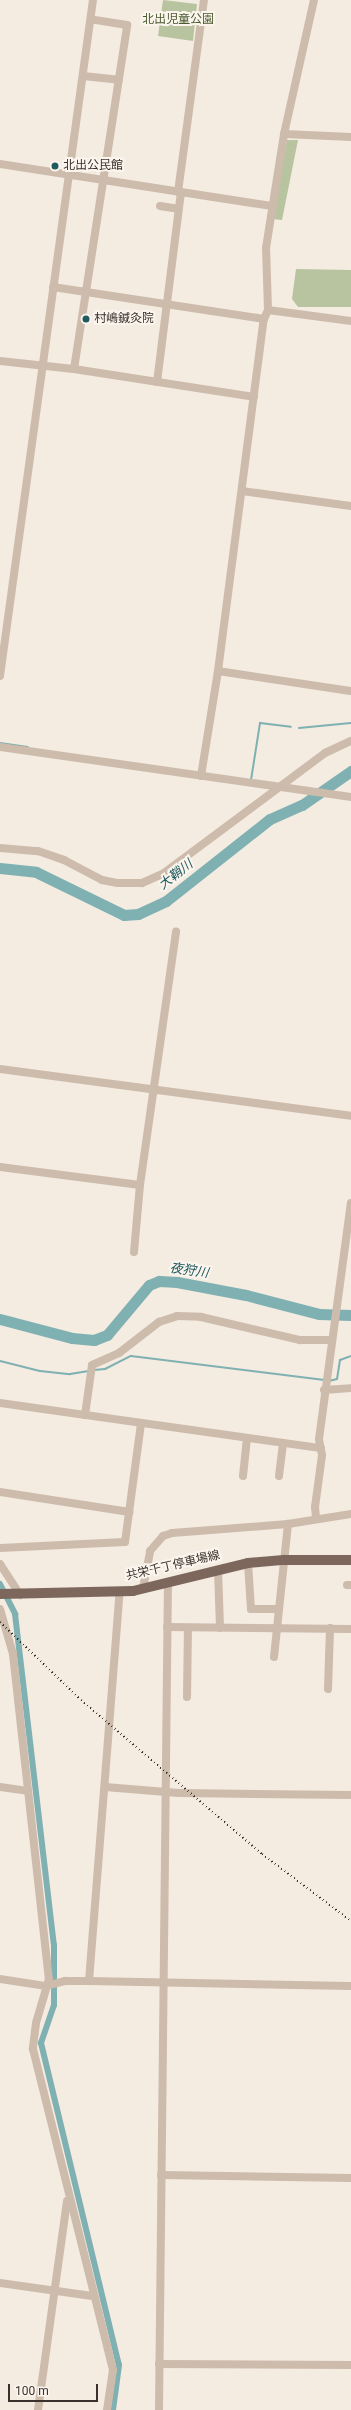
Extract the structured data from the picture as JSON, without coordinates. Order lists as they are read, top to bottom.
{
  "streets": {
    "main road": ["共栄千丁停車場線"]
  },
  "water": ["大鞘川", "夜狩川"],
  "parks": ["北出児童公園"],
  "places": ["北出公民館", "村嶋鍼灸院"],
  "scale_bar": "100 m"
}
